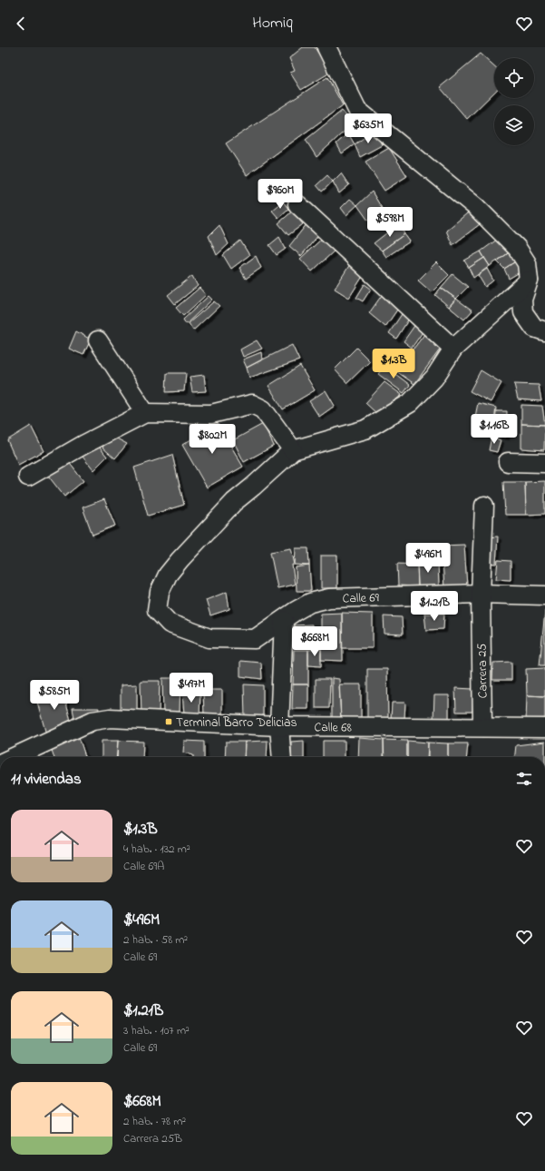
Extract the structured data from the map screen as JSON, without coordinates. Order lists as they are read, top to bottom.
{
  "streets": {
    "street": ["Calle 69", "Carrera 25", "Calle 68"]
  },
  "crossings": [
    ["Calle 69", "Carrera 25"],
    ["Carrera 25", "Calle 68"]
  ],
  "places": {
    "transit": ["Terminal Barro Delicias"]
  },
  "page": {
    "header": "Homiq",
    "price": [
      "$635M",
      "$960M",
      "$598M",
      "$1.3B",
      "$1.16B",
      "$802M",
      "$496M",
      "$1.21B",
      "$668M",
      "$497M",
      "$585M"
    ],
    "heading": "11 viviendas",
    "list": [
      {
        "name": "$1.3B",
        "note": "4 hab. · 132 m² · Calle 69A"
      },
      {
        "name": "$496M",
        "note": "2 hab. · 58 m² · Calle 69"
      },
      {
        "name": "$1.21B",
        "note": "3 hab. · 107 m² · Calle 69"
      },
      {
        "name": "$668M",
        "note": "2 hab. · 78 m² · Carrera 25B"
      }
    ]
  }
}
